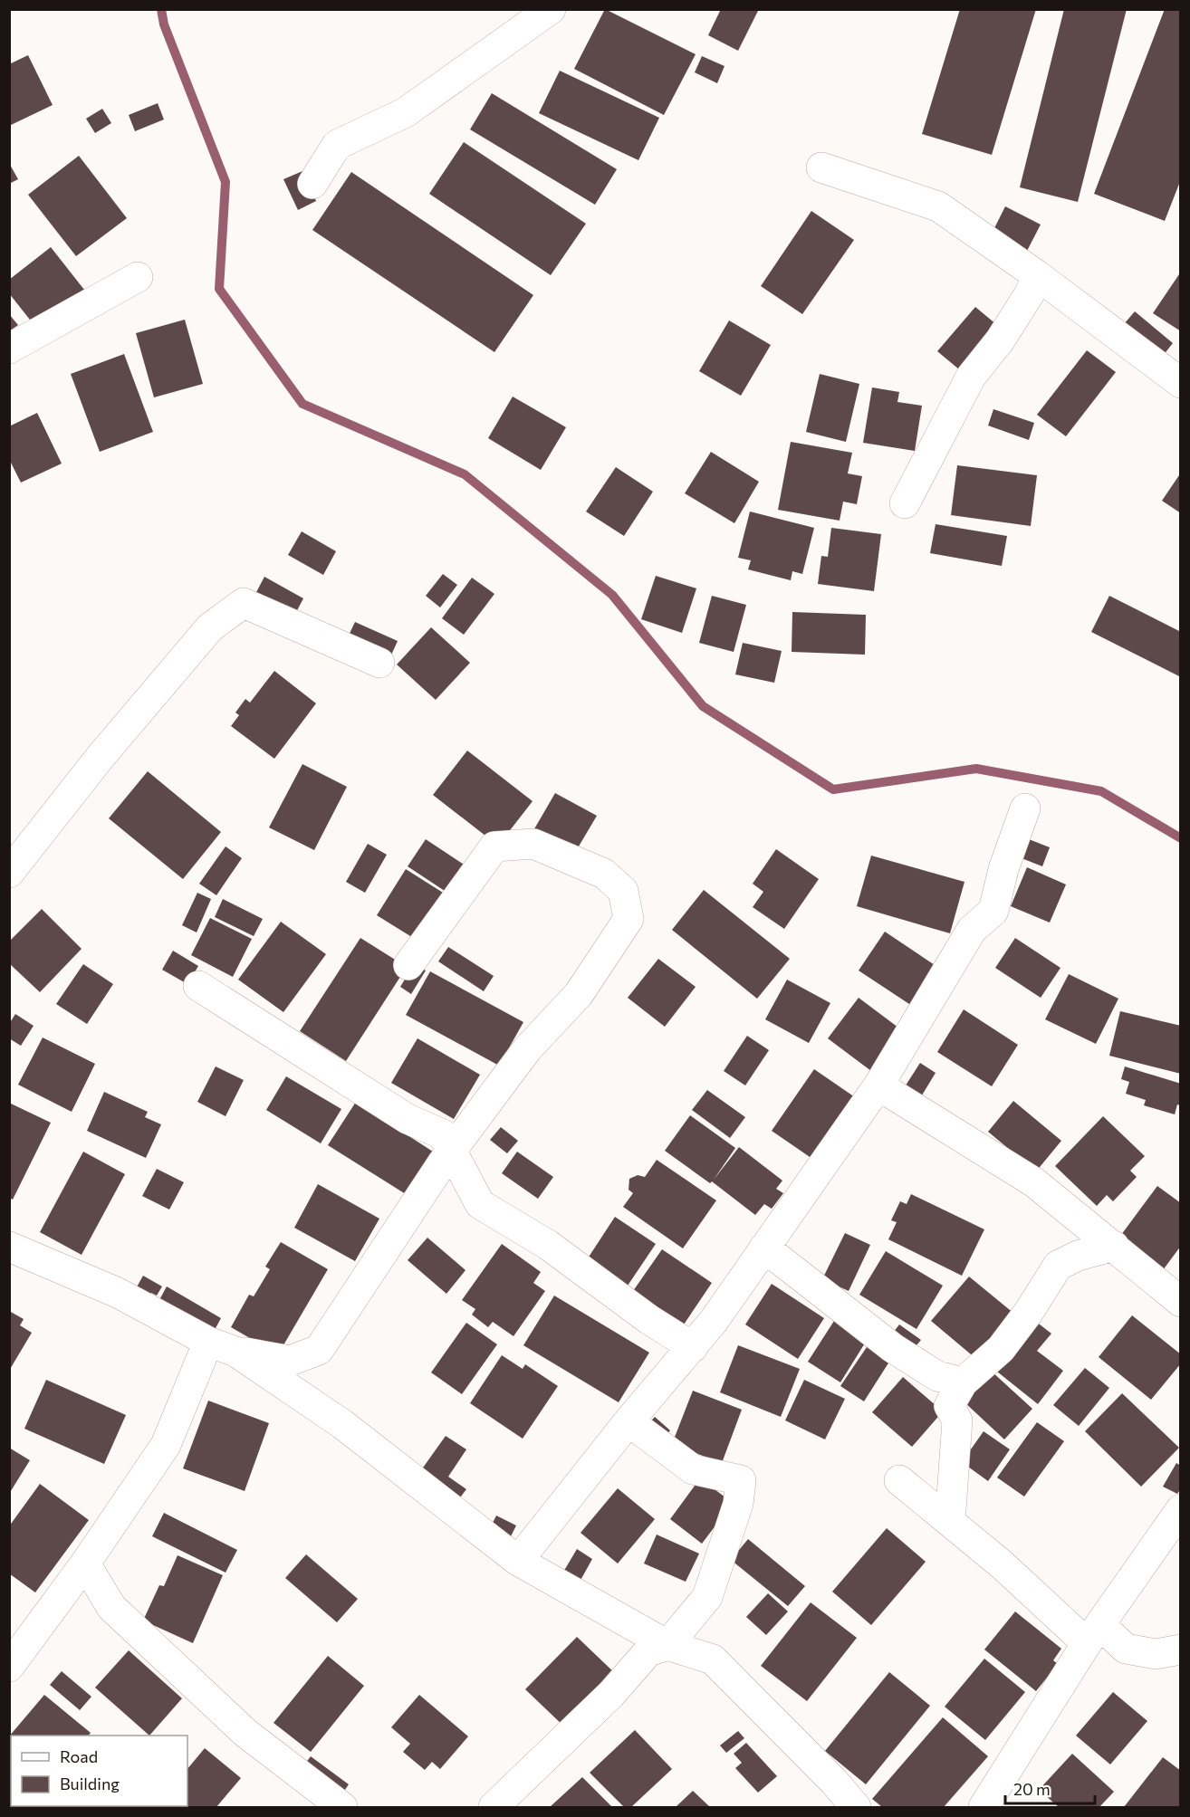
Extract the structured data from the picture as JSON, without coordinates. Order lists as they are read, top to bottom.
{
  "legend": ["Road", "Building"],
  "scale_bar": "20 m"
}
